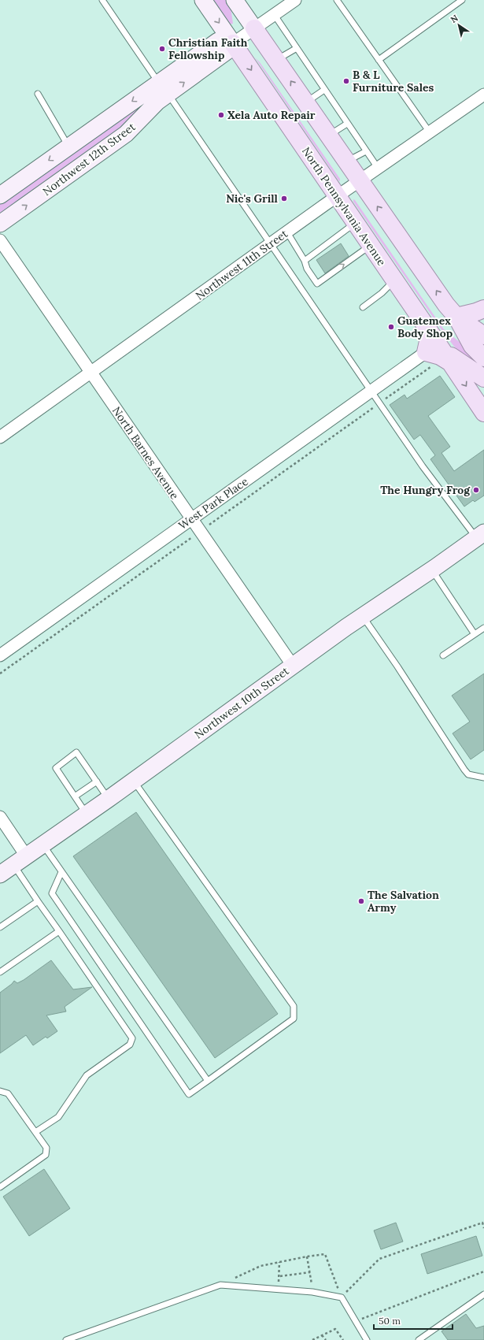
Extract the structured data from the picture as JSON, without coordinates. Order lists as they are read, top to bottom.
{
  "streets": {
    "main road": ["Northwest 12th Street", "North Pennsylvania Avenue", "Northwest 10th Street"],
    "street": ["Northwest 11th Street", "North Barnes Avenue", "West Park Place"]
  },
  "crossings": [
    ["Northwest 12th Street", "North Pennsylvania Avenue"],
    ["North Pennsylvania Avenue", "Northwest 11th Street"],
    ["North Pennsylvania Avenue", "West Park Place"],
    ["Northwest 11th Street", "North Barnes Avenue"],
    ["North Barnes Avenue", "West Park Place"],
    ["North Barnes Avenue", "Northwest 10th Street"]
  ],
  "places": [
    "Christian Faith Fellowship",
    "B & L Furniture Sales",
    "Xela Auto Repair",
    "Nic's Grill",
    "Guatemex Body Shop",
    "The Hungry Frog",
    "The Salvation Army"
  ],
  "scale_bar": "50 m",
  "north": "top left"
}
